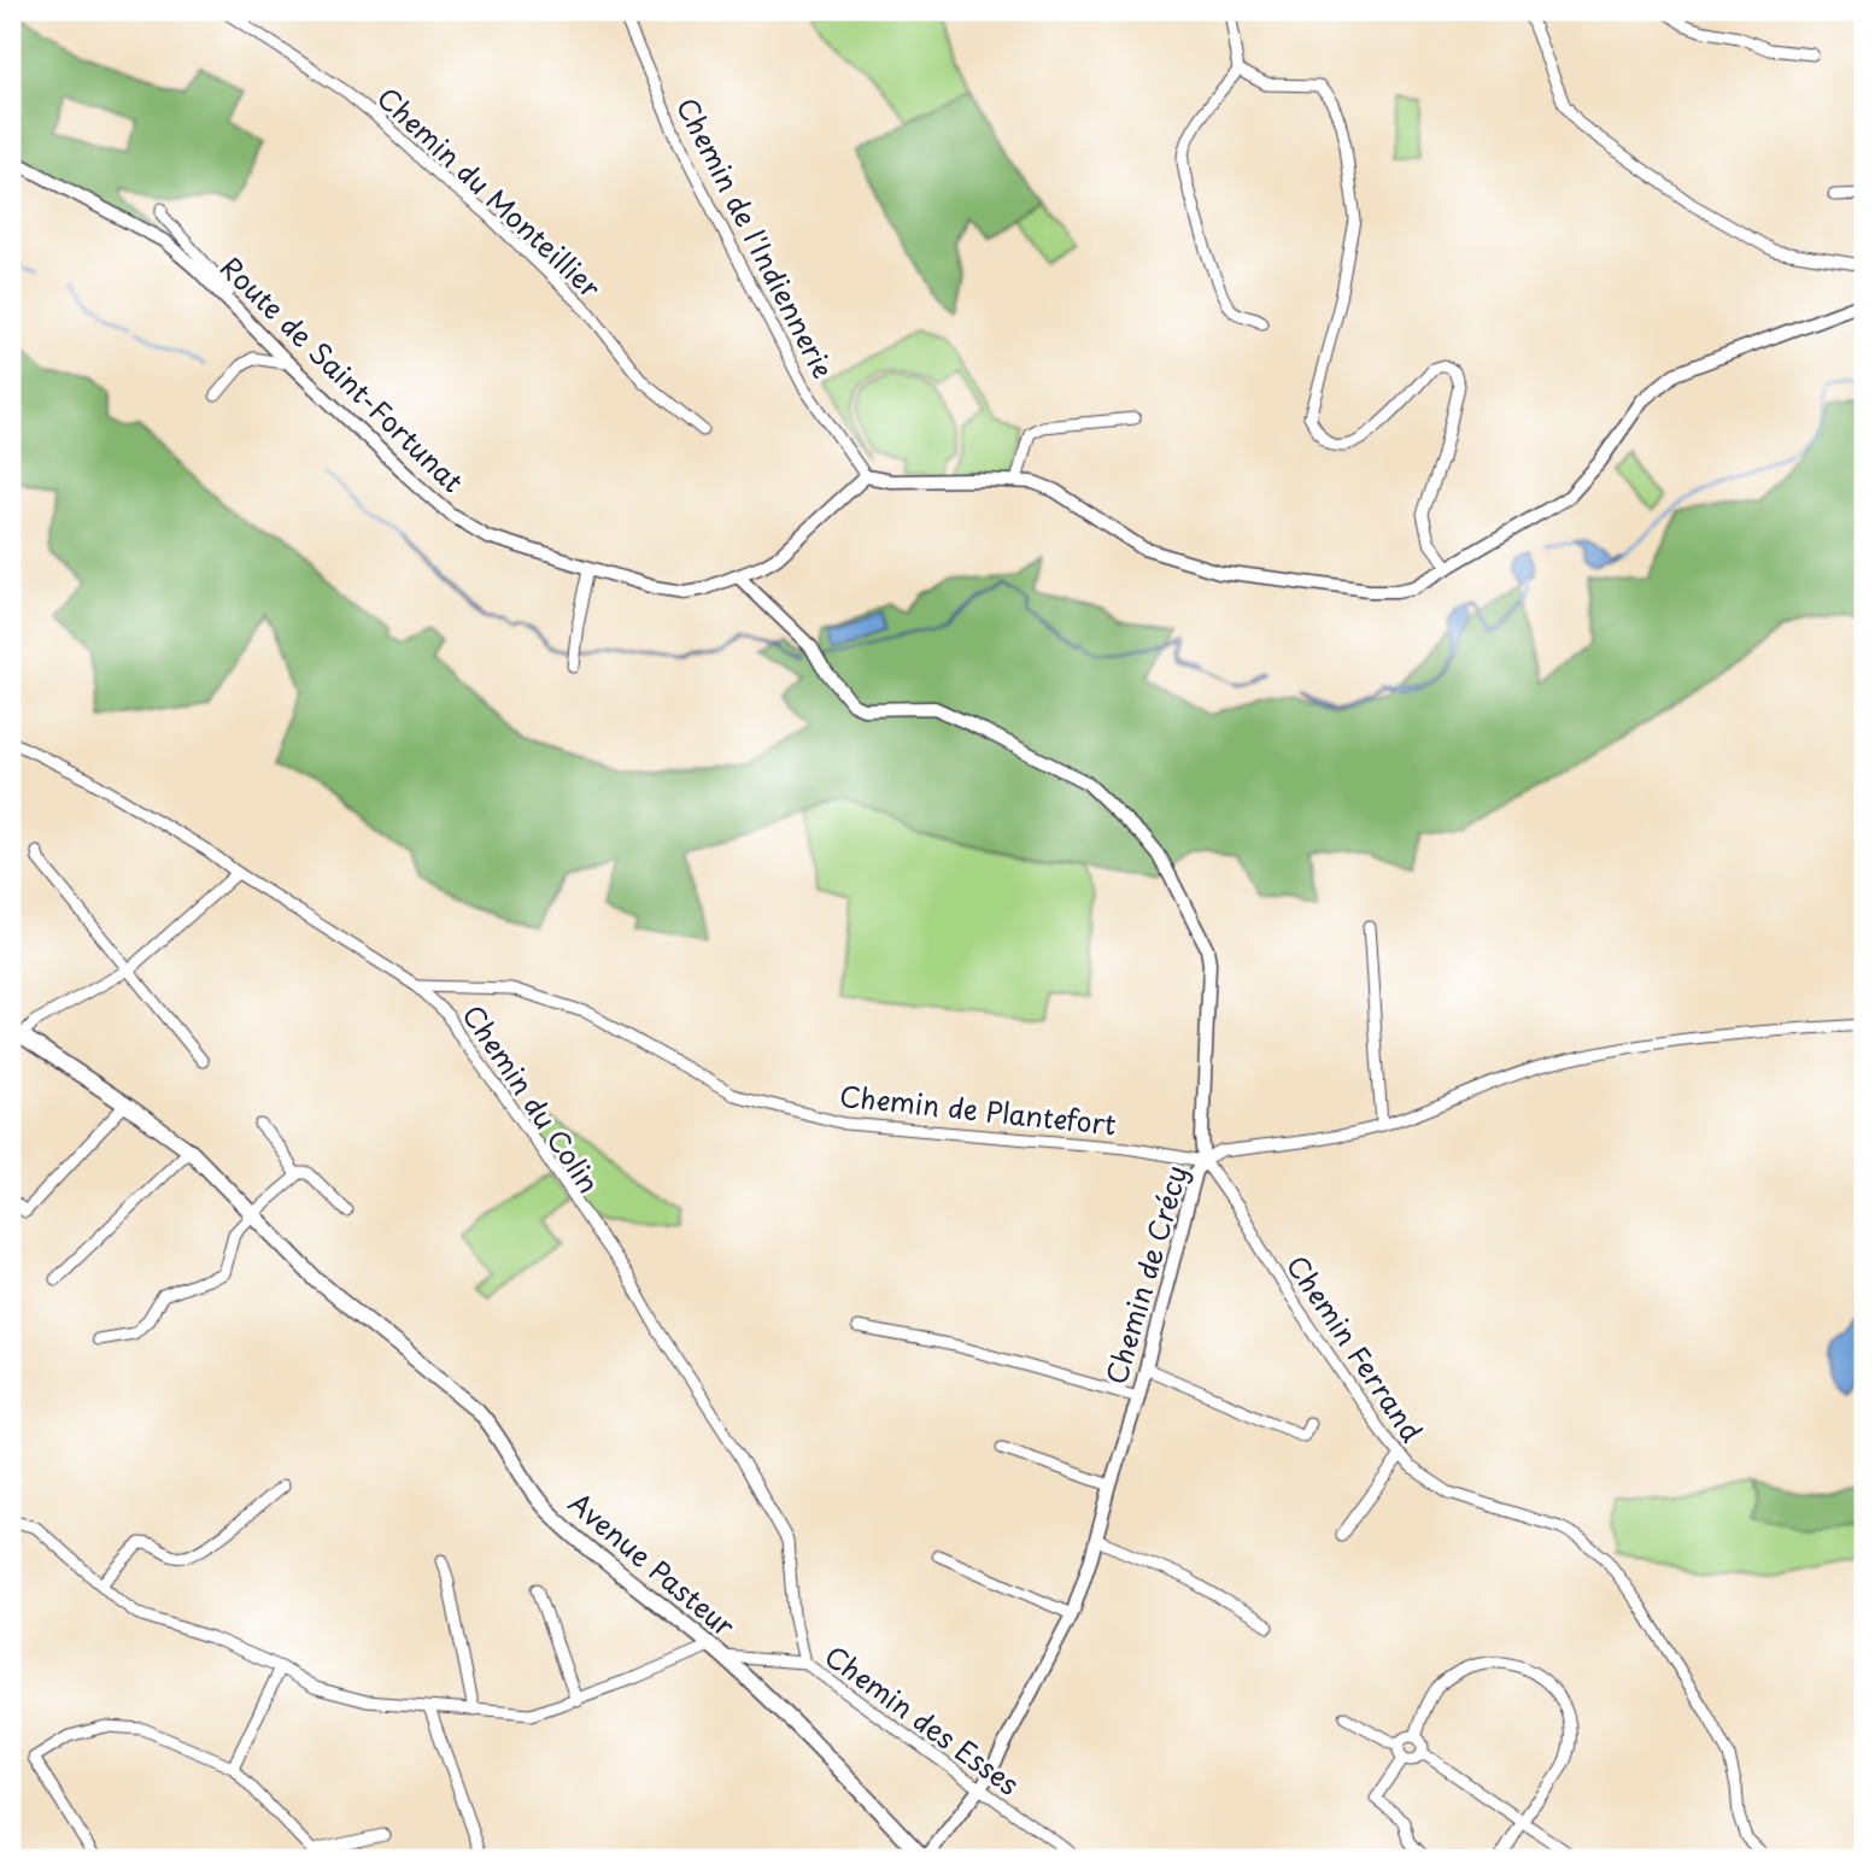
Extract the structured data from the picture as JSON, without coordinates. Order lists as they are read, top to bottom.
{
  "streets": {
    "main road": ["Avenue Pasteur"],
    "street": [
      "Chemin du Monteillier",
      "Chemin de l'Indiennerie",
      "Route de Saint-Fortunat",
      "Chemin du Colin",
      "Chemin de Plantefort",
      "Chemin de Crécy",
      "Chemin Ferrand",
      "Chemin des Esses"
    ]
  },
  "crossings": [
    ["Chemin de l'Indiennerie", "Route de Saint-Fortunat"],
    ["Route de Saint-Fortunat", "Chemin de Crécy"],
    ["Chemin du Colin", "Chemin de Plantefort"],
    ["Chemin du Colin", "Chemin des Esses"],
    ["Chemin de Plantefort", "Chemin de Crécy"],
    ["Chemin de Plantefort", "Chemin Ferrand"],
    ["Chemin de Crécy", "Chemin Ferrand"],
    ["Chemin de Crécy", "Avenue Pasteur"],
    ["Chemin de Crécy", "Chemin des Esses"],
    ["Avenue Pasteur", "Chemin des Esses"]
  ]
}
